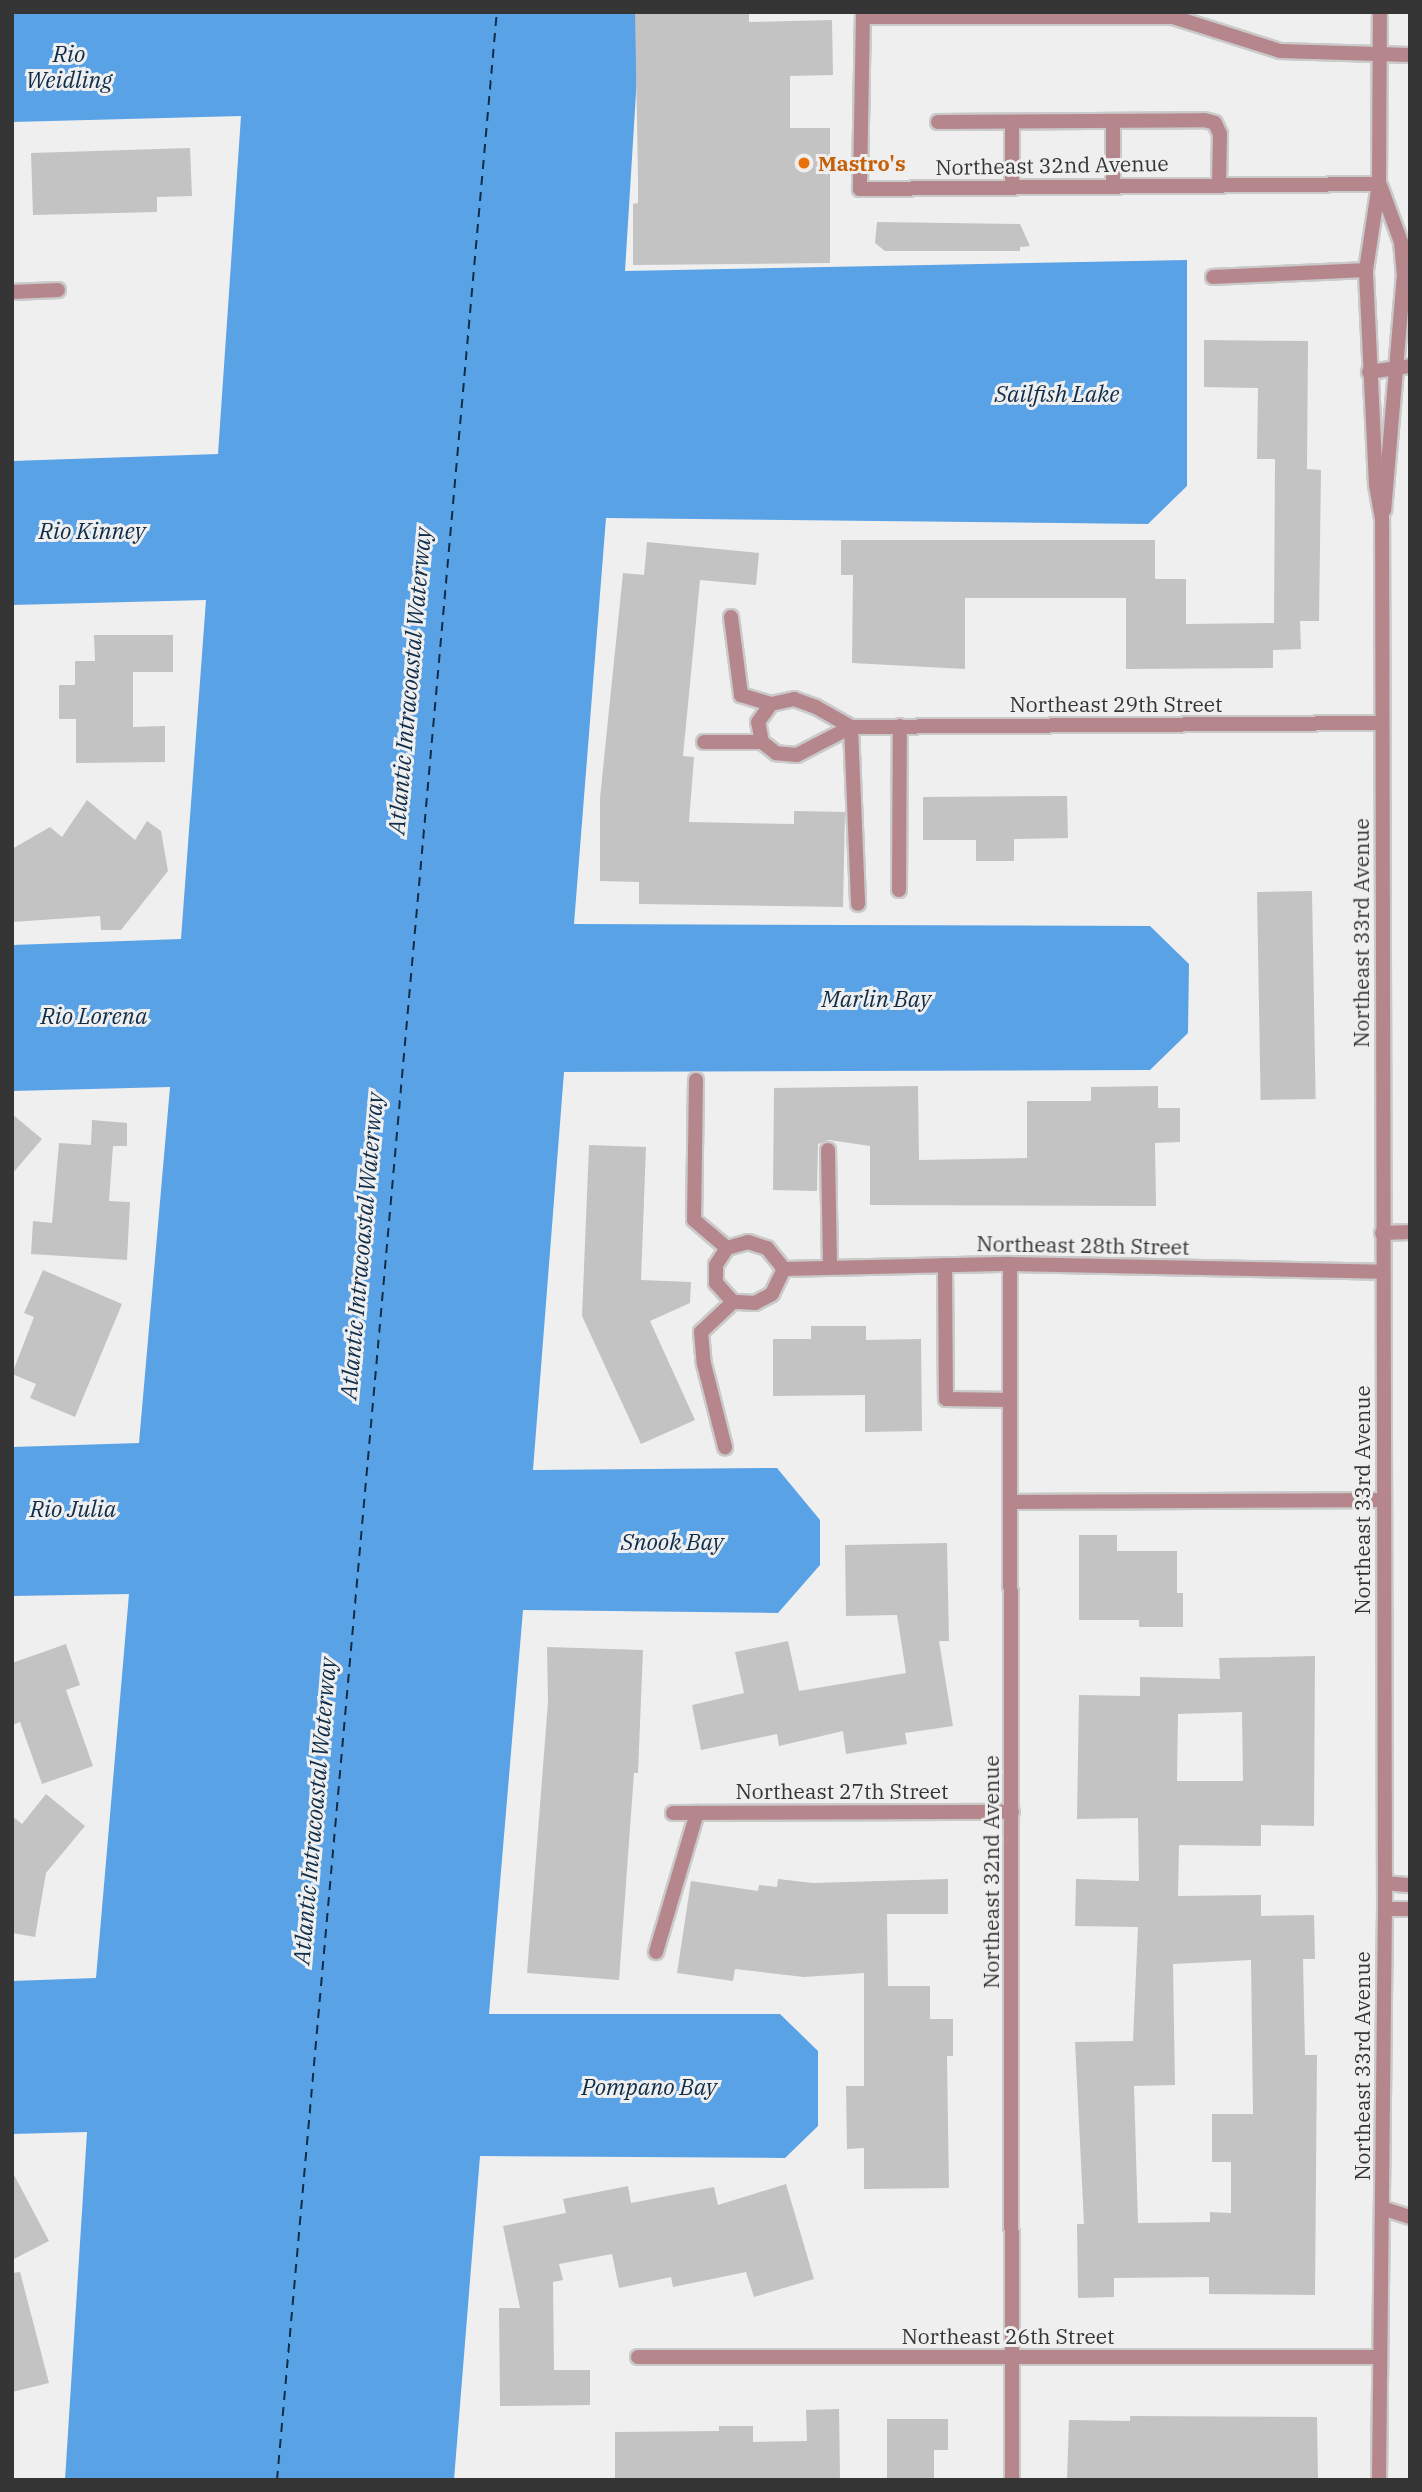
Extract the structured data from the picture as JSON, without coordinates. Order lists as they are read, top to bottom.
{
  "streets": {
    "street": [
      "Northeast 32nd Avenue",
      "Northeast 29th Street",
      "Northeast 33rd Avenue",
      "Northeast 28th Street",
      "Northeast 27th Street",
      "Northeast 26th Street"
    ]
  },
  "crossings": [
    ["Northeast 32nd Avenue", "Northeast 33rd Avenue"],
    ["Northeast 32nd Avenue", "Northeast 28th Street"],
    ["Northeast 32nd Avenue", "Northeast 27th Street"],
    ["Northeast 32nd Avenue", "Northeast 26th Street"],
    ["Northeast 29th Street", "Northeast 33rd Avenue"],
    ["Northeast 33rd Avenue", "Northeast 28th Street"],
    ["Northeast 33rd Avenue", "Northeast 26th Street"]
  ],
  "water": [
    "Rio Weidling",
    "Sailfish Lake",
    "Rio Kinney",
    "Atlantic Intracoastal Waterway",
    "Marlin Bay",
    "Rio Lorena",
    "Rio Julia",
    "Snook Bay",
    "Pompano Bay"
  ],
  "places": ["Mastro's"]
}
